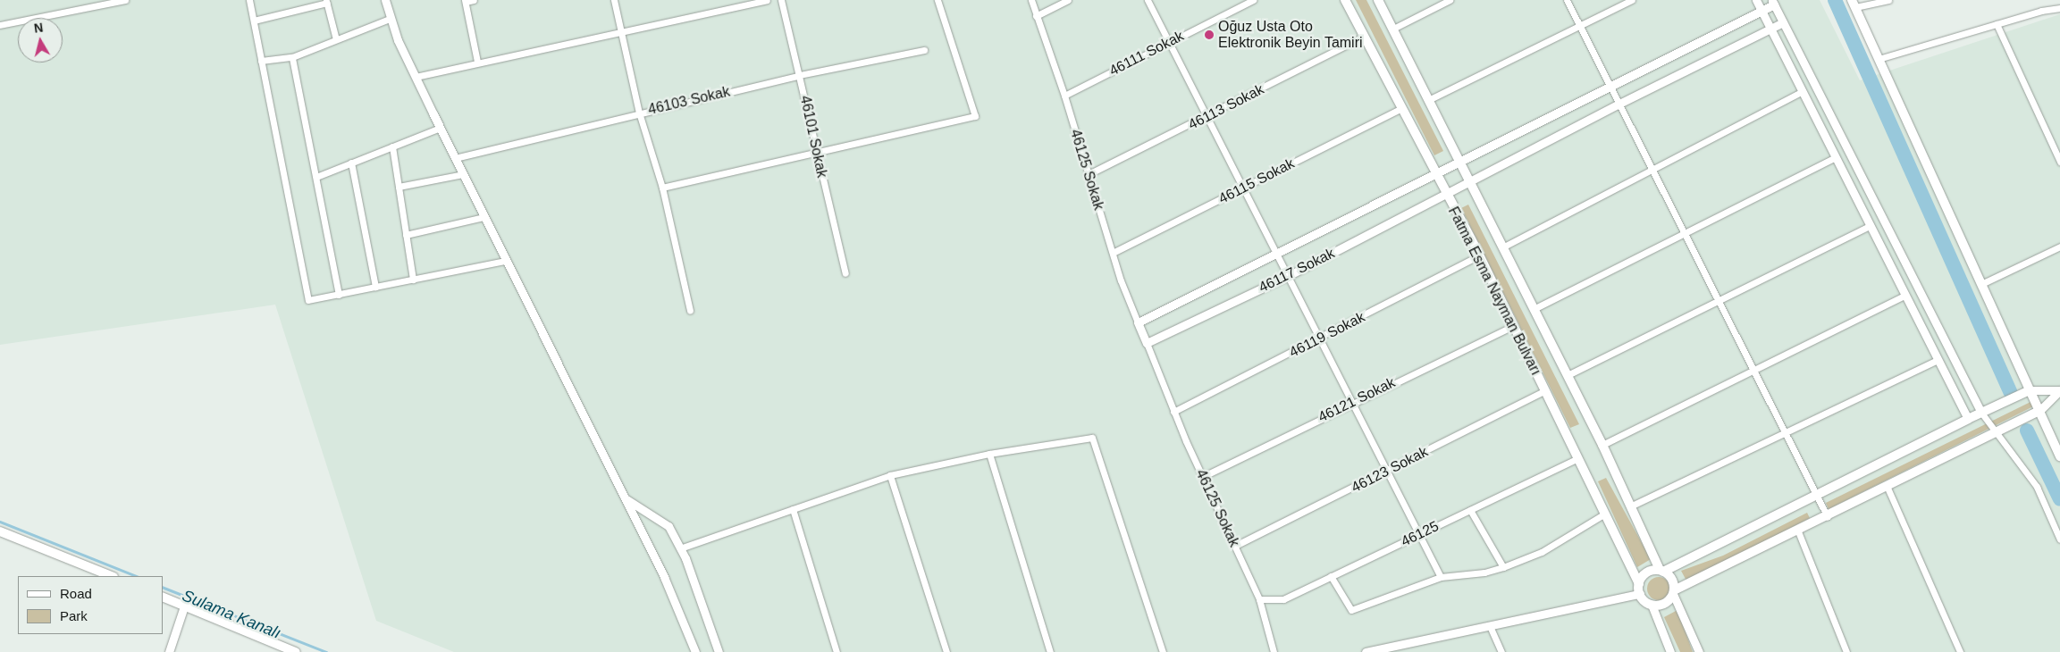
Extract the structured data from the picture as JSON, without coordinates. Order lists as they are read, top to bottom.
{
  "streets": {
    "main road": ["Fatma Esma Nayman Bulvarı"],
    "street": [
      "46111 Sokak",
      "46103 Sokak",
      "46113 Sokak",
      "46101 Sokak",
      "46125 Sokak",
      "46115 Sokak",
      "46117 Sokak",
      "46119 Sokak",
      "46121 Sokak",
      "46123 Sokak",
      "46125"
    ]
  },
  "crossings": [
    ["46111 Sokak", "46125 Sokak"],
    ["46103 Sokak", "46101 Sokak"],
    ["46113 Sokak", "46125 Sokak"],
    ["46113 Sokak", "Fatma Esma Nayman Bulvarı"],
    ["46125 Sokak", "46115 Sokak"],
    ["46125 Sokak", "46117 Sokak"],
    ["46125 Sokak", "46119 Sokak"],
    ["46125 Sokak", "46121 Sokak"],
    ["46125 Sokak", "46123 Sokak"],
    ["46125 Sokak", "46125"],
    ["46115 Sokak", "Fatma Esma Nayman Bulvarı"],
    ["46117 Sokak", "Fatma Esma Nayman Bulvarı"],
    ["Fatma Esma Nayman Bulvarı", "46119 Sokak"],
    ["Fatma Esma Nayman Bulvarı", "46121 Sokak"],
    ["Fatma Esma Nayman Bulvarı", "46123 Sokak"],
    ["Fatma Esma Nayman Bulvarı", "46125"]
  ],
  "water": ["Sulama Kanalı"],
  "places": ["Oğuz Usta Oto Elektronik Beyin Tamiri"],
  "legend": ["Road", "Park"],
  "north": "top"
}
